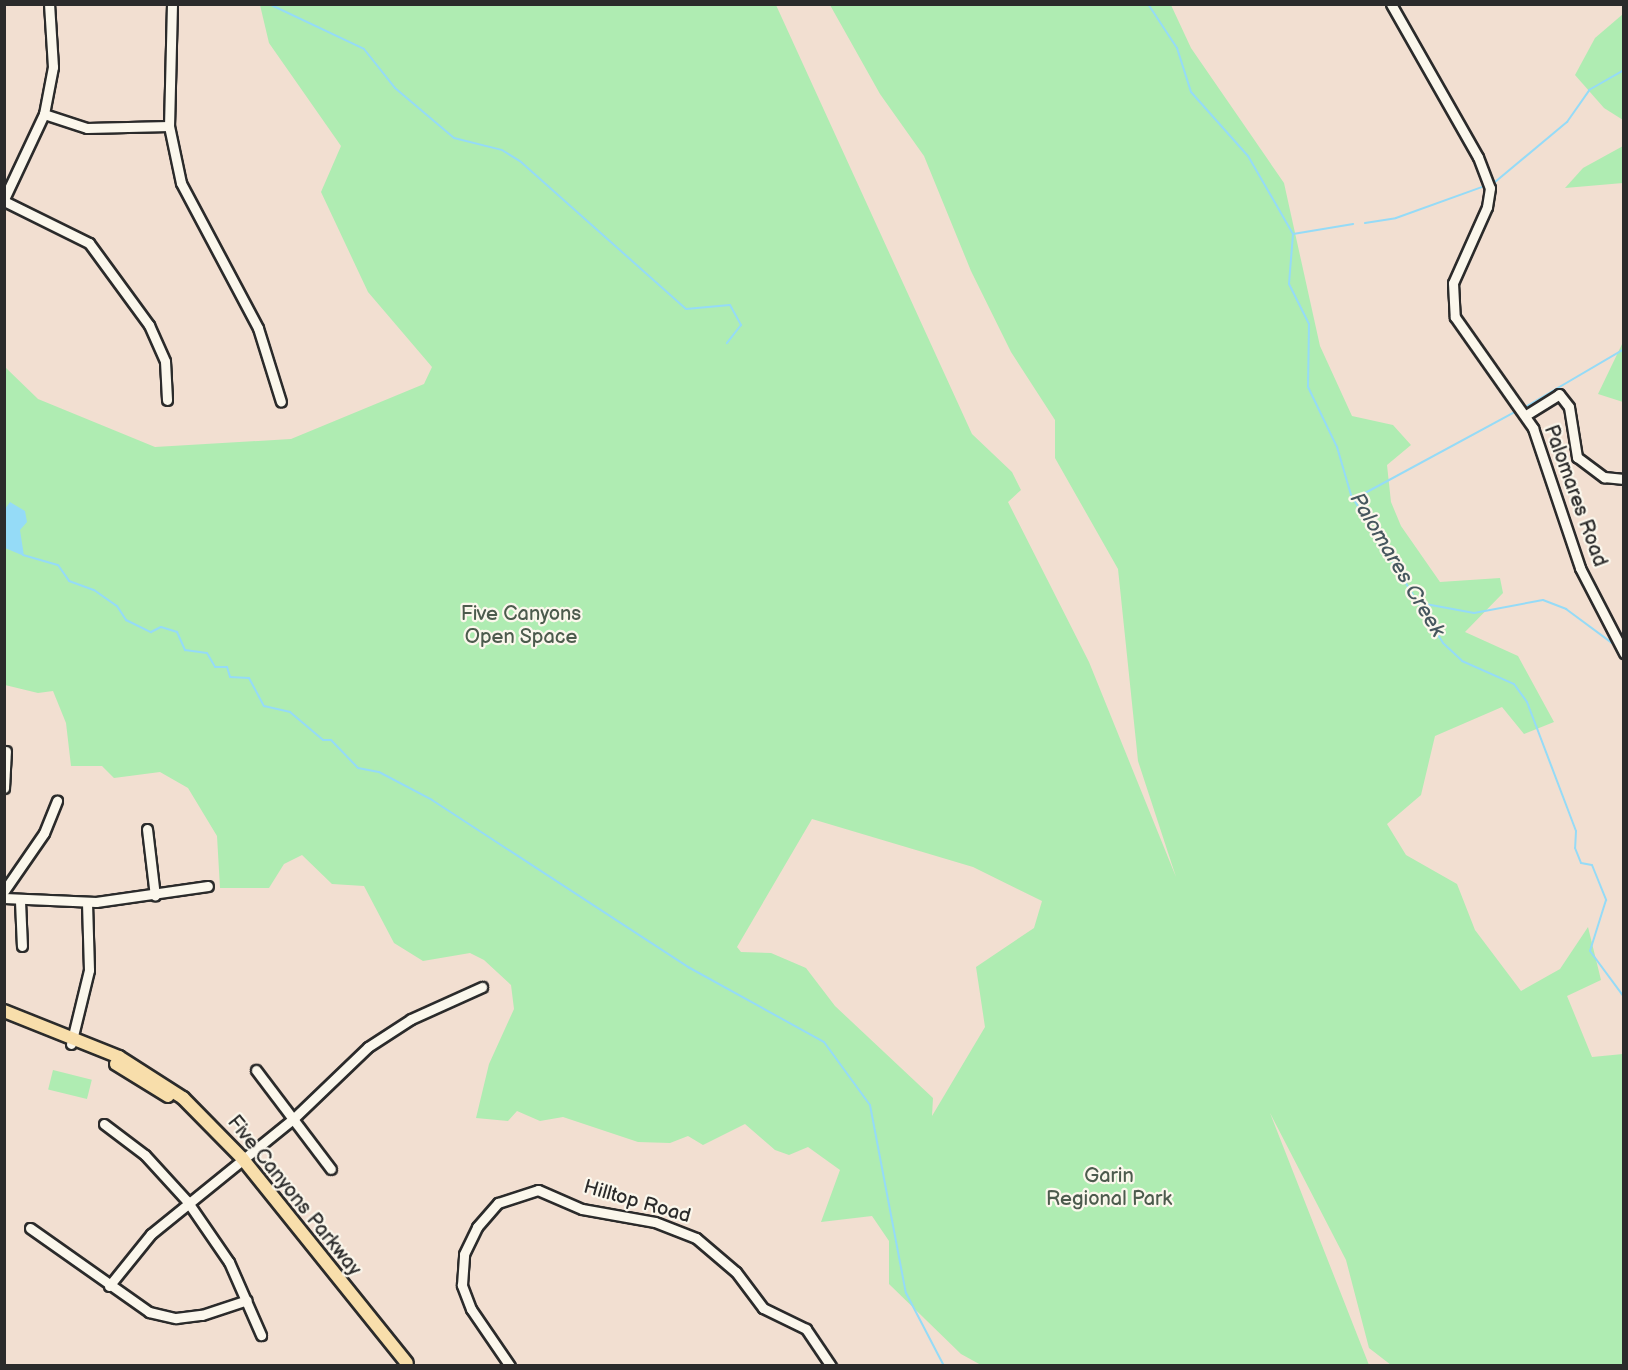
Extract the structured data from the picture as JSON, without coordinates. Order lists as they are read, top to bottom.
{
  "streets": {
    "main road": ["Five Canyons Parkway"],
    "street": ["Palomares Road", "Hilltop Road"]
  },
  "water": ["Palomares Creek"],
  "parks": ["Five Canyons Open Space", "Garin Regional Park"]
}
